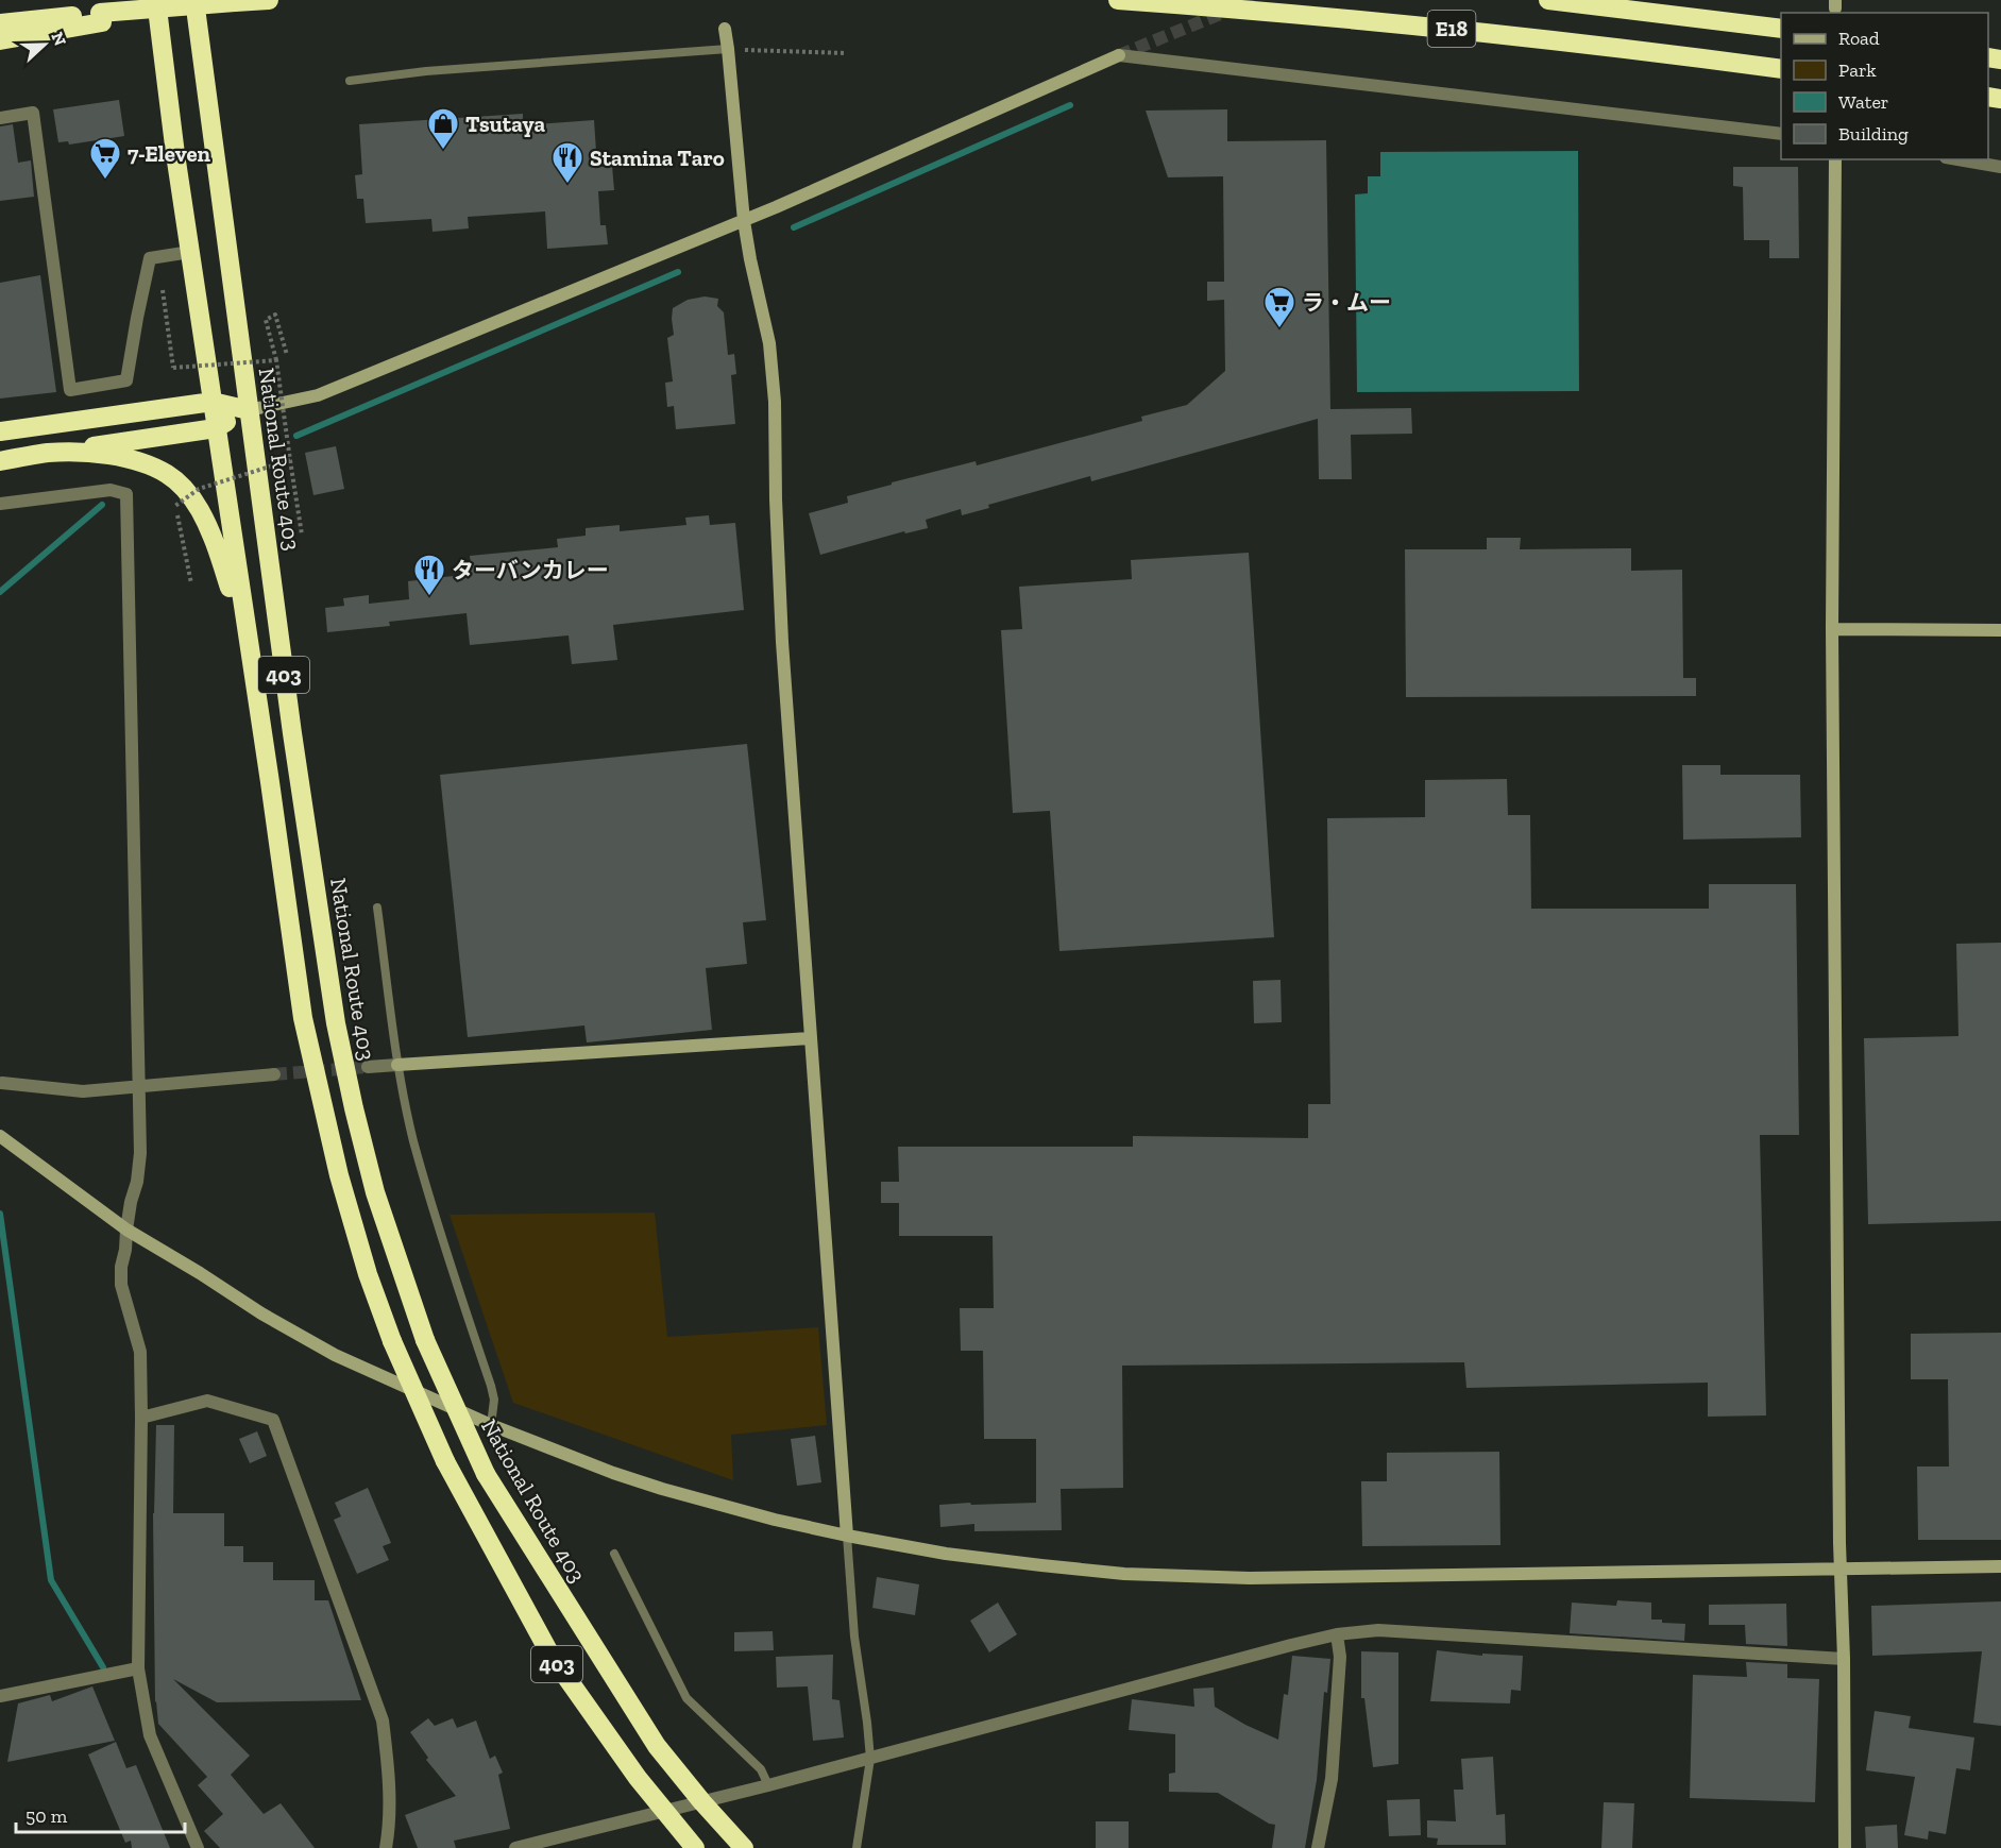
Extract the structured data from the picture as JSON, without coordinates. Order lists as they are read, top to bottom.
{
  "streets": {
    "highway": ["E18", "National Route 403", "403"]
  },
  "places": {
    "shop": ["Tsutaya"],
    "supermarket": ["7-Eleven", "ラ・ムー"],
    "restaurant": ["Stamina Taro", "ターバンカレー"]
  },
  "legend": [
    "Road",
    "Park",
    "Water",
    "Building"
  ],
  "scale_bar": "50 m",
  "north": "right"
}
